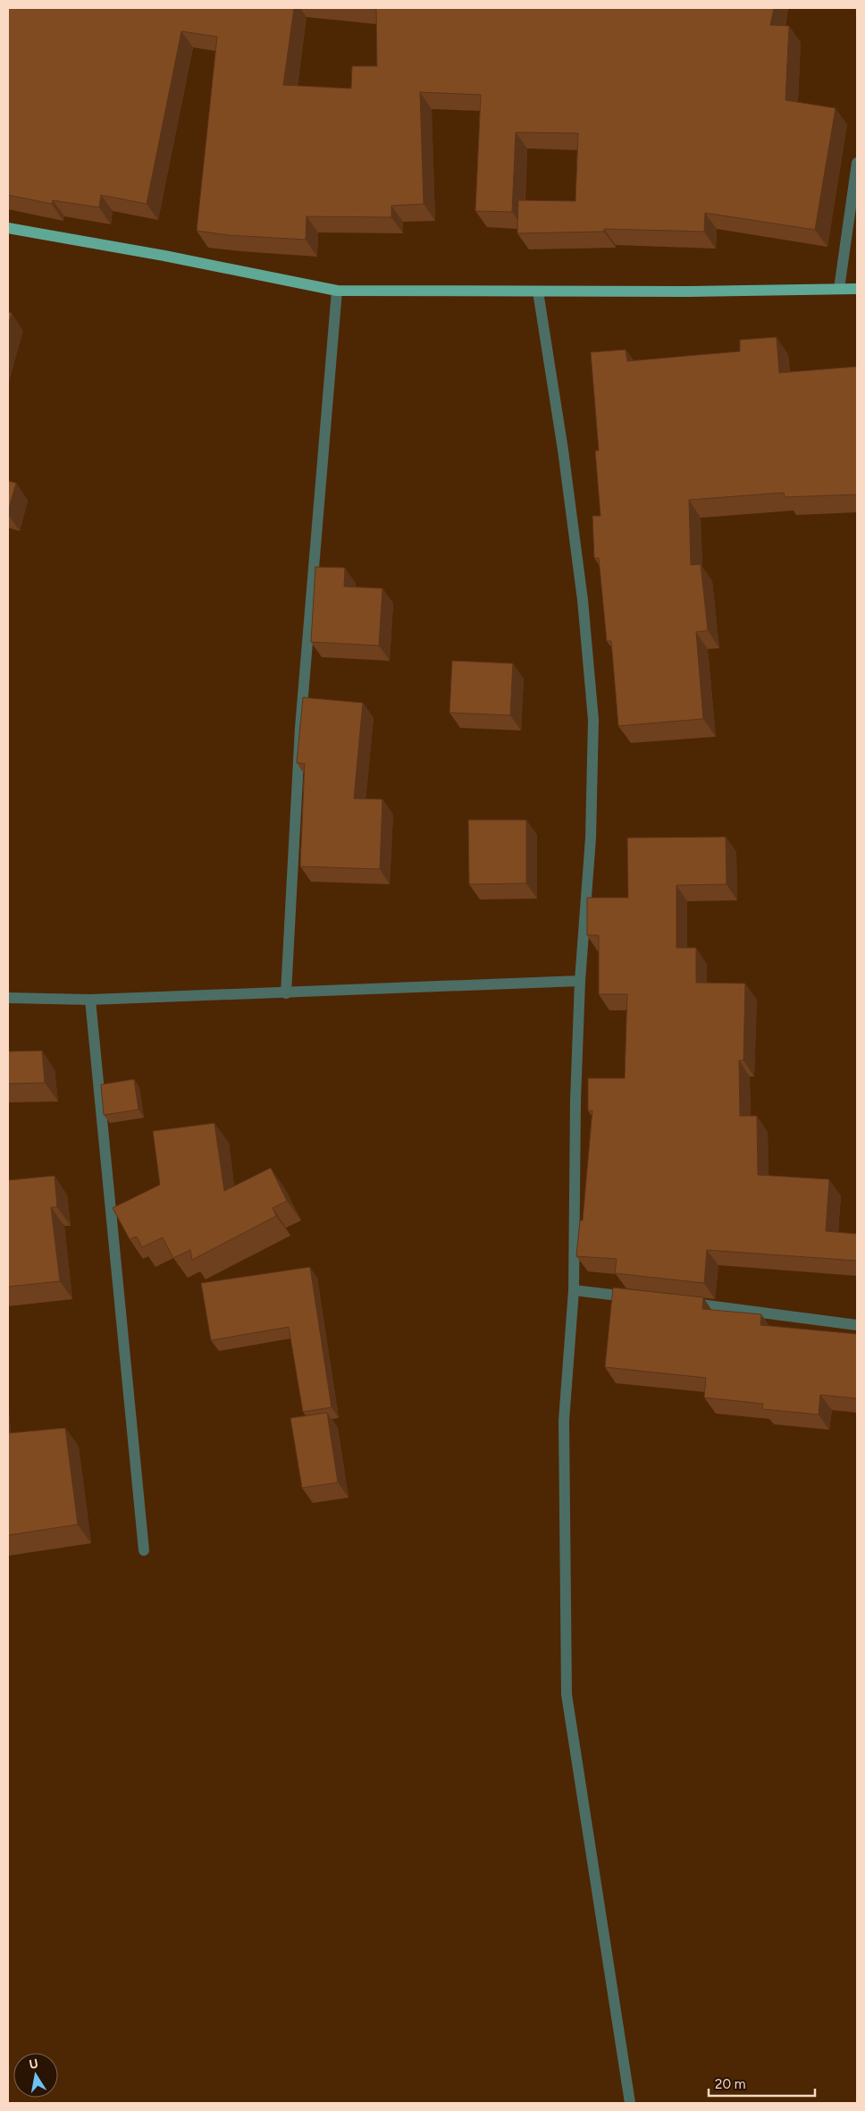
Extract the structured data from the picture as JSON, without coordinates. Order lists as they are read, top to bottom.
{
  "scale_bar": "20 m",
  "north": "top"
}
